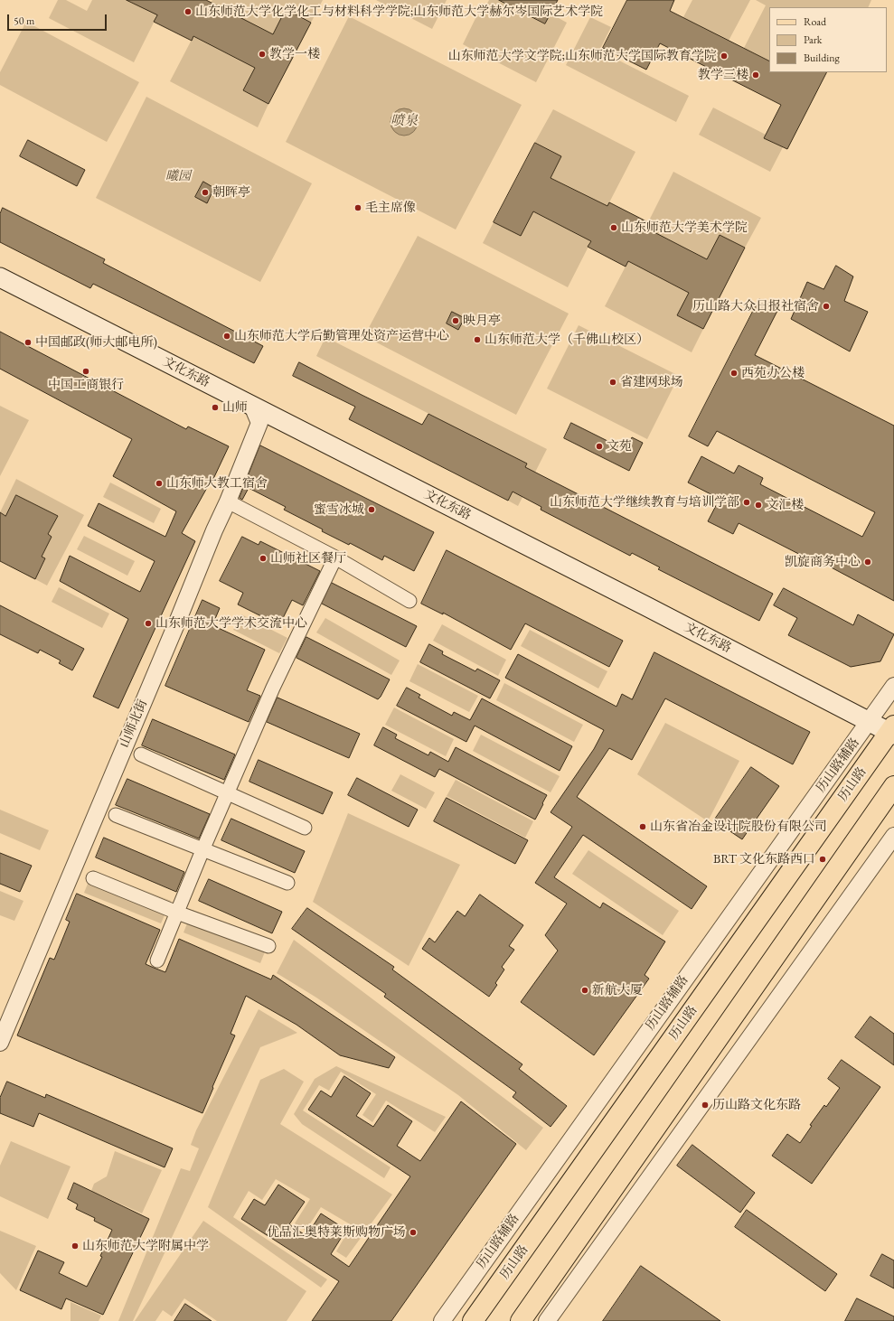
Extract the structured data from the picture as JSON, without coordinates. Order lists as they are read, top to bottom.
{
  "streets": {
    "main road": ["文化东路", "历山路"],
    "street": ["山师北街", "历山路辅路"]
  },
  "crossings": [
    ["文化东路", "山师北街"],
    ["文化东路", "历山路辅路"],
    ["文化东路", "历山路"]
  ],
  "water": ["喷泉"],
  "parks": ["曦园"],
  "places": [
    "山东师范大学化学化工与材料科学学院;山东师范大学赫尔岑国际艺术学院",
    "教学一楼",
    "山东师范大学文学院;山东师范大学国际教育学院",
    "教学三楼",
    "朝晖亭",
    "毛主席像",
    "山东师范大学美术学院",
    "历山路大众日报社宿舍",
    "映月亭",
    "山东师范大学后勤管理处资产运营中心",
    "山东师范大学（千佛山校区）",
    "中国邮政(师大邮电所)",
    "中国工商银行",
    "西苑办公楼",
    "省建网球场",
    "山师",
    "文苑",
    "山东师大教工宿舍",
    "山东师范大学继续教育与培训学部",
    "文汇楼",
    "蜜雪冰城",
    "山师社区餐厅",
    "凯旋商务中心",
    "山东师范大学学术交流中心",
    "山东省冶金设计院股份有限公司",
    "BRT 文化东路西口",
    "新航大厦",
    "历山路文化东路",
    "优品汇奥特莱斯购物广场",
    "山东师范大学附属中学"
  ],
  "legend": ["Road", "Park", "Building"],
  "scale_bar": "50 m"
}
